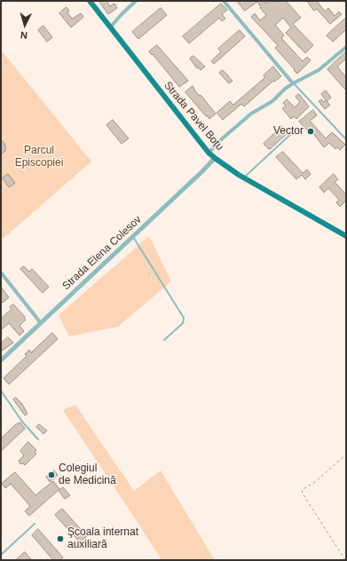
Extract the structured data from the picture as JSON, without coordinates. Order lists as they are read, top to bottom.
{
  "streets": {
    "main road": ["Strada Pavel Boțu"],
    "street": ["Strada Elena Colesov"]
  },
  "crossings": [
    ["Strada Pavel Boțu", "Strada Elena Colesov"]
  ],
  "parks": ["Parcul Episcopiei"],
  "places": ["Vector", "Colegiul de Medicină", "Şcoala internat auxiliară"],
  "north": "bottom"
}
